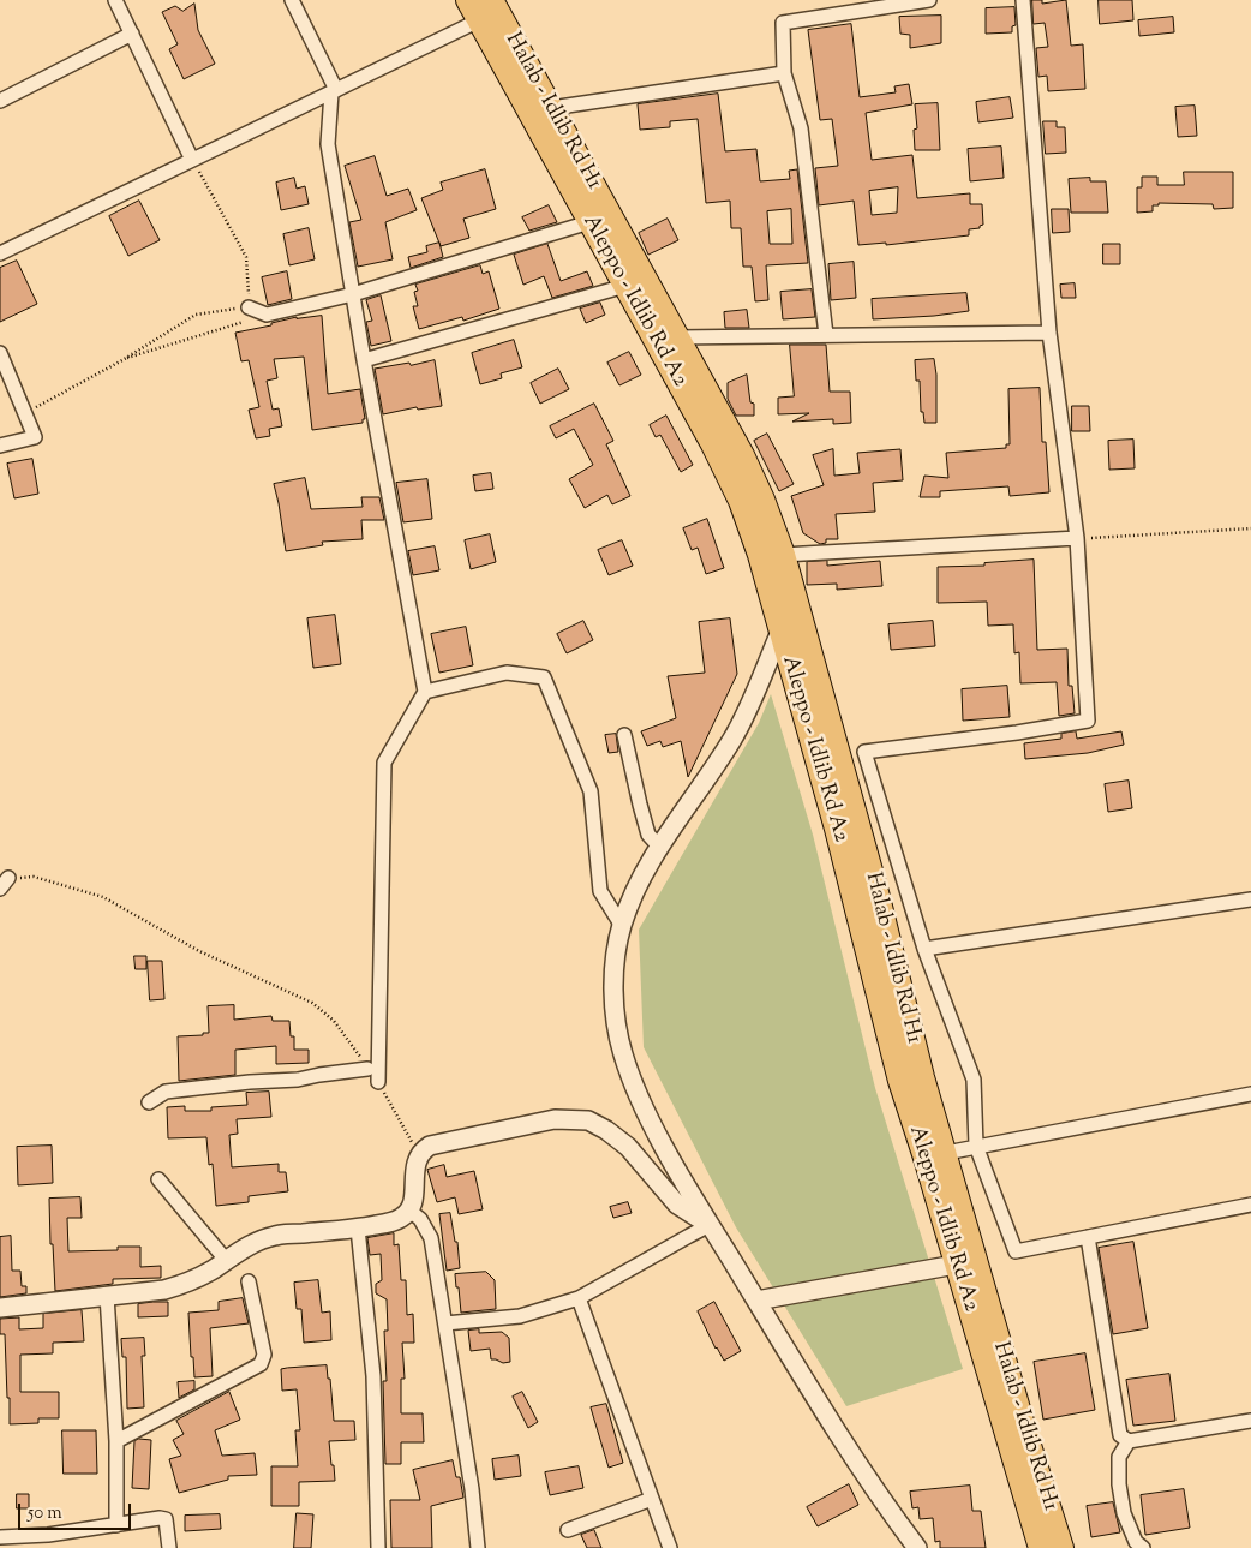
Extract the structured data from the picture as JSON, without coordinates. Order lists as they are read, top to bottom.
{
  "streets": {
    "highway": ["Halab - Idlib Rd H1", "Aleppo - Idlib Rd A2"]
  },
  "crossings": [
    ["Halab - Idlib Rd H1", "Aleppo - Idlib Rd A2"]
  ],
  "scale_bar": "50 m"
}
